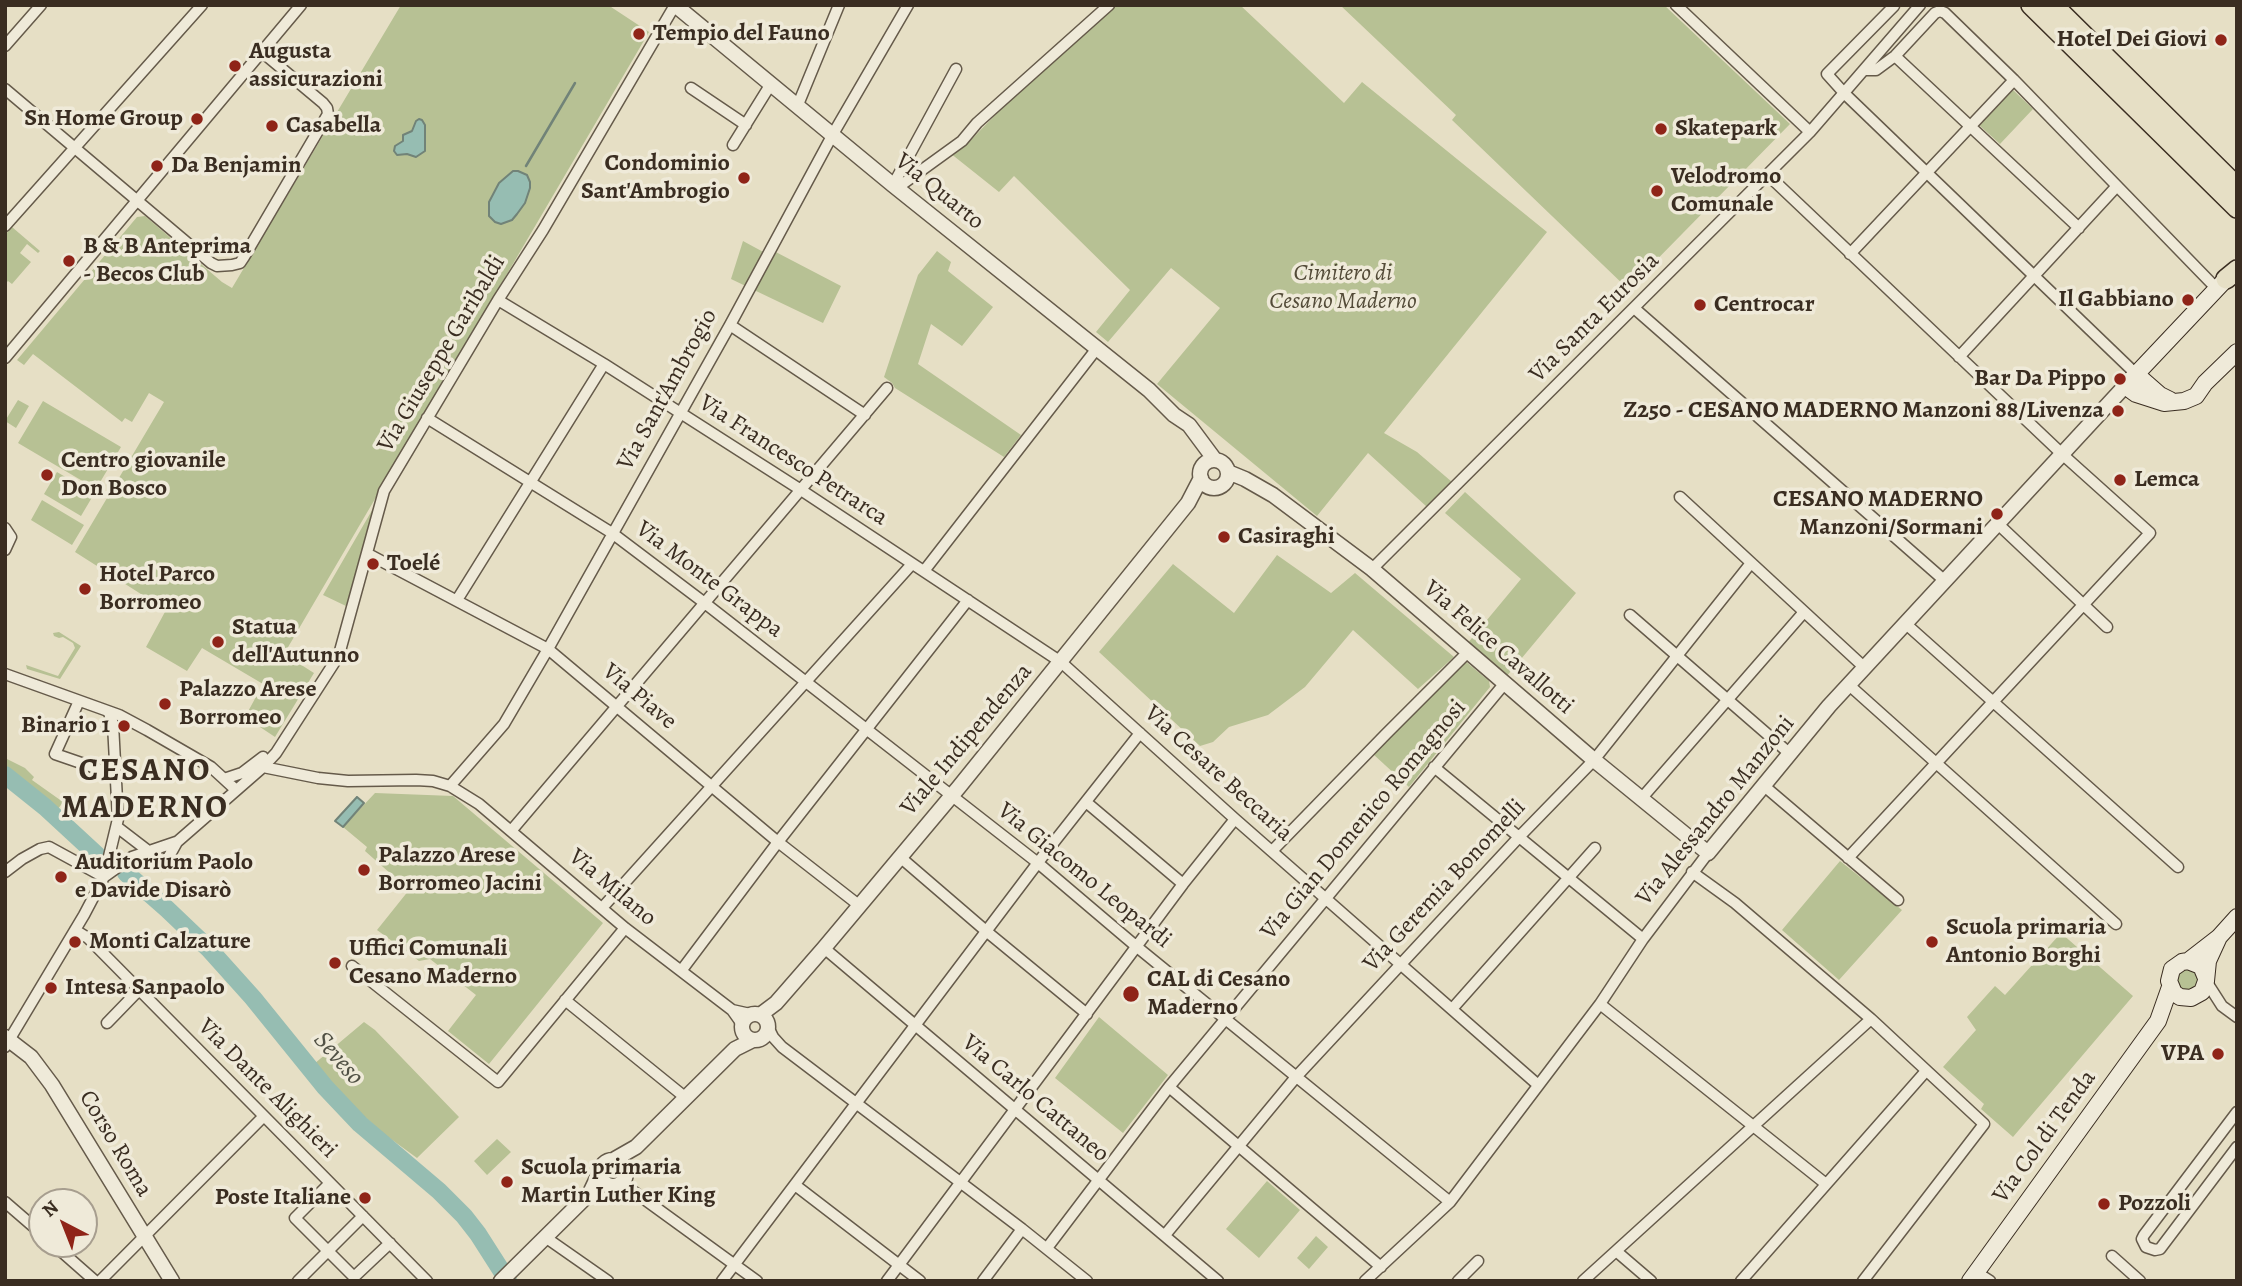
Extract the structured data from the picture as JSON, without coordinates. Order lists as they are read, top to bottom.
{
  "streets": {
    "main road": ["Via Alessandro Manzoni", "Via Col di Tenda"],
    "street": [
      "Via Quarto",
      "Via Santa Eurosia",
      "Via Giuseppe Garibaldi",
      "Via Sant'Ambrogio",
      "Via Francesco Petrarca",
      "Via Monte Grappa",
      "Via Felice Cavallotti",
      "Via Piave",
      "Viale Indipendenza",
      "Via Cesare Beccaria",
      "Via Gian Domenico Romagnosi",
      "Via Giacomo Leopardi",
      "Via Geremia Bonomelli",
      "Via Milano",
      "Via Dante Alighieri",
      "Via Carlo Cattaneo",
      "Corso Roma"
    ]
  },
  "crossings": [
    ["Via Quarto", "Via Giuseppe Garibaldi"],
    ["Via Quarto", "Via Sant'Ambrogio"],
    ["Via Quarto", "Via Felice Cavallotti"],
    ["Via Quarto", "Viale Indipendenza"],
    ["Via Santa Eurosia", "Via Felice Cavallotti"],
    ["Via Giuseppe Garibaldi", "Via Francesco Petrarca"],
    ["Via Giuseppe Garibaldi", "Via Monte Grappa"],
    ["Via Giuseppe Garibaldi", "Via Piave"],
    ["Via Giuseppe Garibaldi", "Via Milano"],
    ["Via Sant'Ambrogio", "Via Francesco Petrarca"],
    ["Via Sant'Ambrogio", "Via Monte Grappa"],
    ["Via Sant'Ambrogio", "Via Piave"],
    ["Via Sant'Ambrogio", "Via Milano"],
    ["Via Francesco Petrarca", "Viale Indipendenza"],
    ["Via Francesco Petrarca", "Via Cesare Beccaria"],
    ["Via Monte Grappa", "Viale Indipendenza"],
    ["Via Monte Grappa", "Via Giacomo Leopardi"],
    ["Via Felice Cavallotti", "Viale Indipendenza"],
    ["Via Felice Cavallotti", "Via Alessandro Manzoni"],
    ["Via Felice Cavallotti", "Via Gian Domenico Romagnosi"],
    ["Via Felice Cavallotti", "Via Geremia Bonomelli"],
    ["Via Piave", "Viale Indipendenza"],
    ["Viale Indipendenza", "Via Cesare Beccaria"],
    ["Viale Indipendenza", "Via Giacomo Leopardi"],
    ["Viale Indipendenza", "Via Milano"],
    ["Viale Indipendenza", "Via Carlo Cattaneo"],
    ["Via Cesare Beccaria", "Via Alessandro Manzoni"],
    ["Via Cesare Beccaria", "Via Gian Domenico Romagnosi"],
    ["Via Cesare Beccaria", "Via Geremia Bonomelli"],
    ["Via Alessandro Manzoni", "Via Giacomo Leopardi"],
    ["Via Gian Domenico Romagnosi", "Via Giacomo Leopardi"],
    ["Via Gian Domenico Romagnosi", "Via Carlo Cattaneo"],
    ["Via Giacomo Leopardi", "Via Geremia Bonomelli"],
    ["Via Geremia Bonomelli", "Via Carlo Cattaneo"]
  ],
  "districts": ["CESANO MADERNO"],
  "water": ["Seveso"],
  "parks": ["Cimitero di Cesano Maderno"],
  "places": [
    "Tempio del Fauno",
    "Hotel Dei Giovi",
    "Augusta assicurazioni",
    "Sn Home Group",
    "Casabella",
    "Skatepark",
    "Da Benjamin",
    "Condominio Sant'Ambrogio",
    "Velodromo Comunale",
    "B & B Anteprima - Becos Club",
    "Il Gabbiano",
    "Centrocar",
    "Bar Da Pippo",
    "Z250 - CESANO MADERNO Manzoni 88/Livenza",
    "Centro giovanile Don Bosco",
    "Lemca",
    "CESANO MADERNO Manzoni/Sormani",
    "Casiraghi",
    "Toelé",
    "Hotel Parco Borromeo",
    "Statua dell'Autunno",
    "Palazzo Arese Borromeo",
    "Binario 1",
    "Palazzo Arese Borromeo Jacini",
    "Auditorium Paolo e Davide Disarò",
    "Monti Calzature",
    "Scuola primaria Antonio Borghi",
    "Uffici Comunali Cesano Maderno",
    "Intesa Sanpaolo",
    "CAL di Cesano Maderno",
    "VPA",
    "Scuola primaria Martin Luther King",
    "Poste Italiane",
    "Pozzoli"
  ],
  "north": "top left"
}
